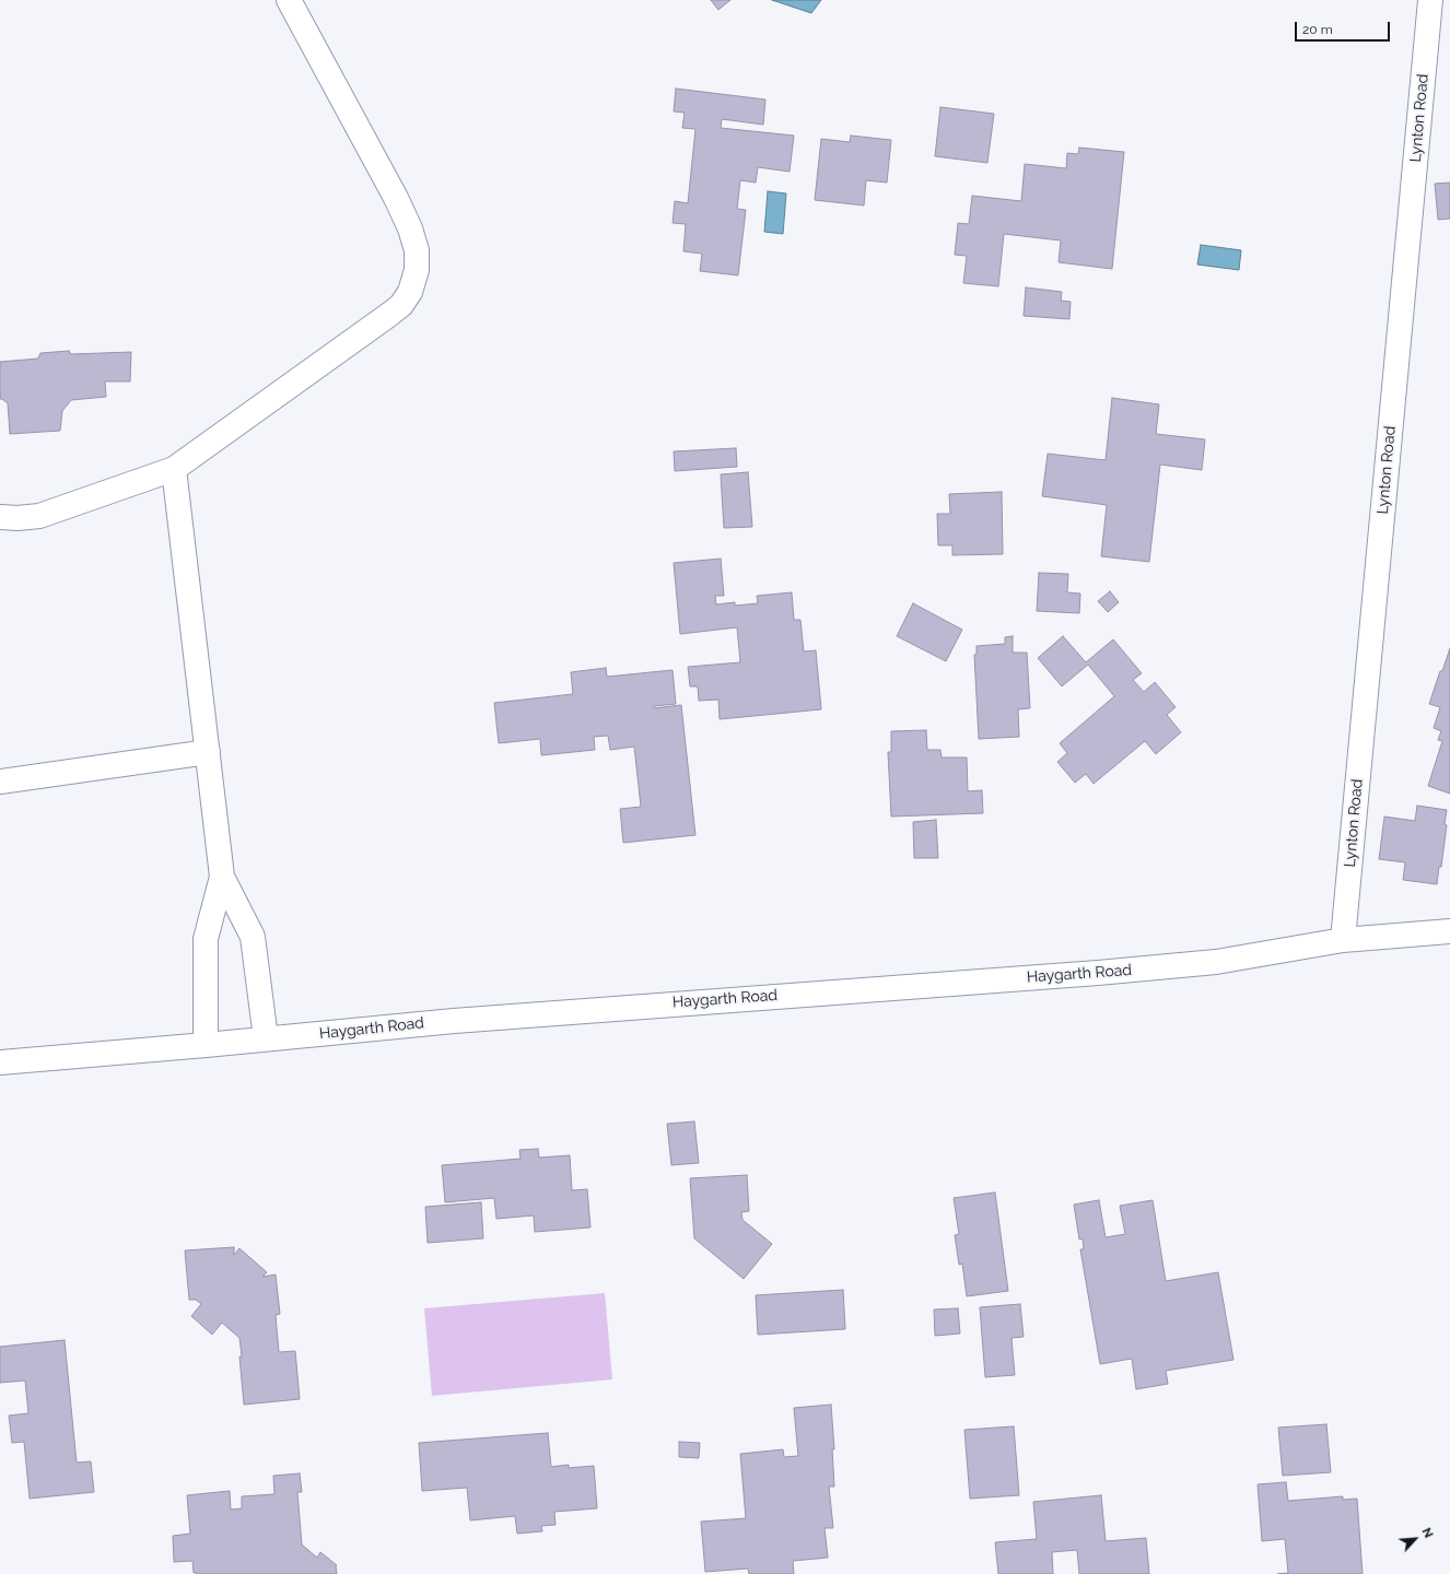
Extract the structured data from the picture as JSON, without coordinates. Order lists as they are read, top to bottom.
{
  "streets": {
    "street": ["Lynton Road", "Haygarth Road"]
  },
  "crossings": [
    ["Lynton Road", "Haygarth Road"]
  ],
  "scale_bar": "20 m",
  "north": "top right"
}
